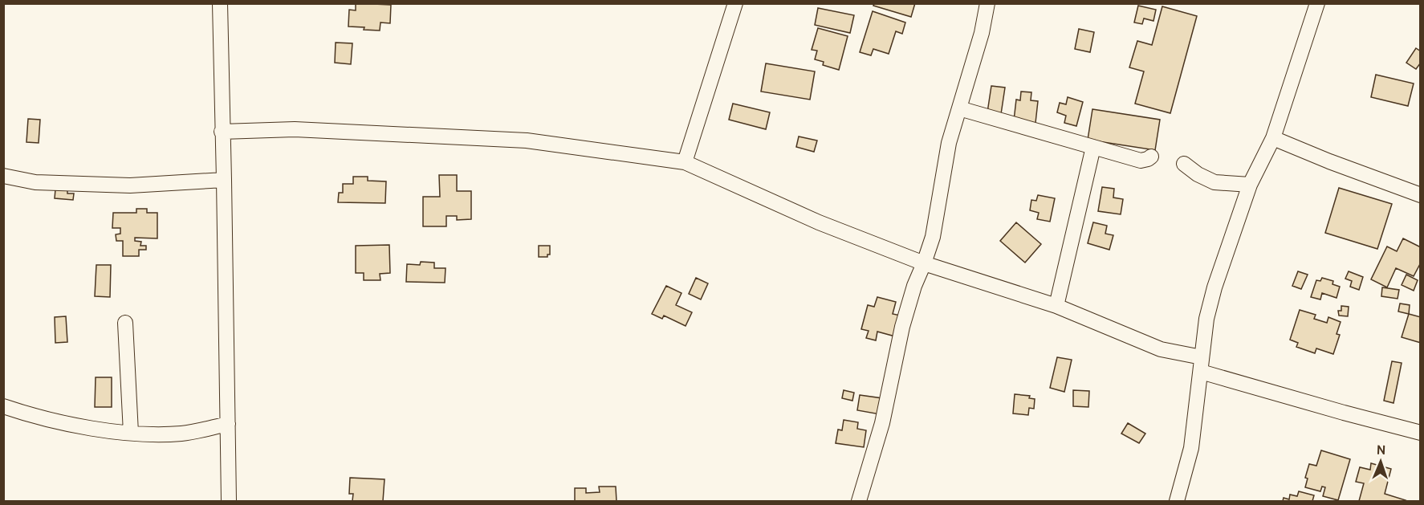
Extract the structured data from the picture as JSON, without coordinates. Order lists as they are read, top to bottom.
{
  "north": "top"
}
